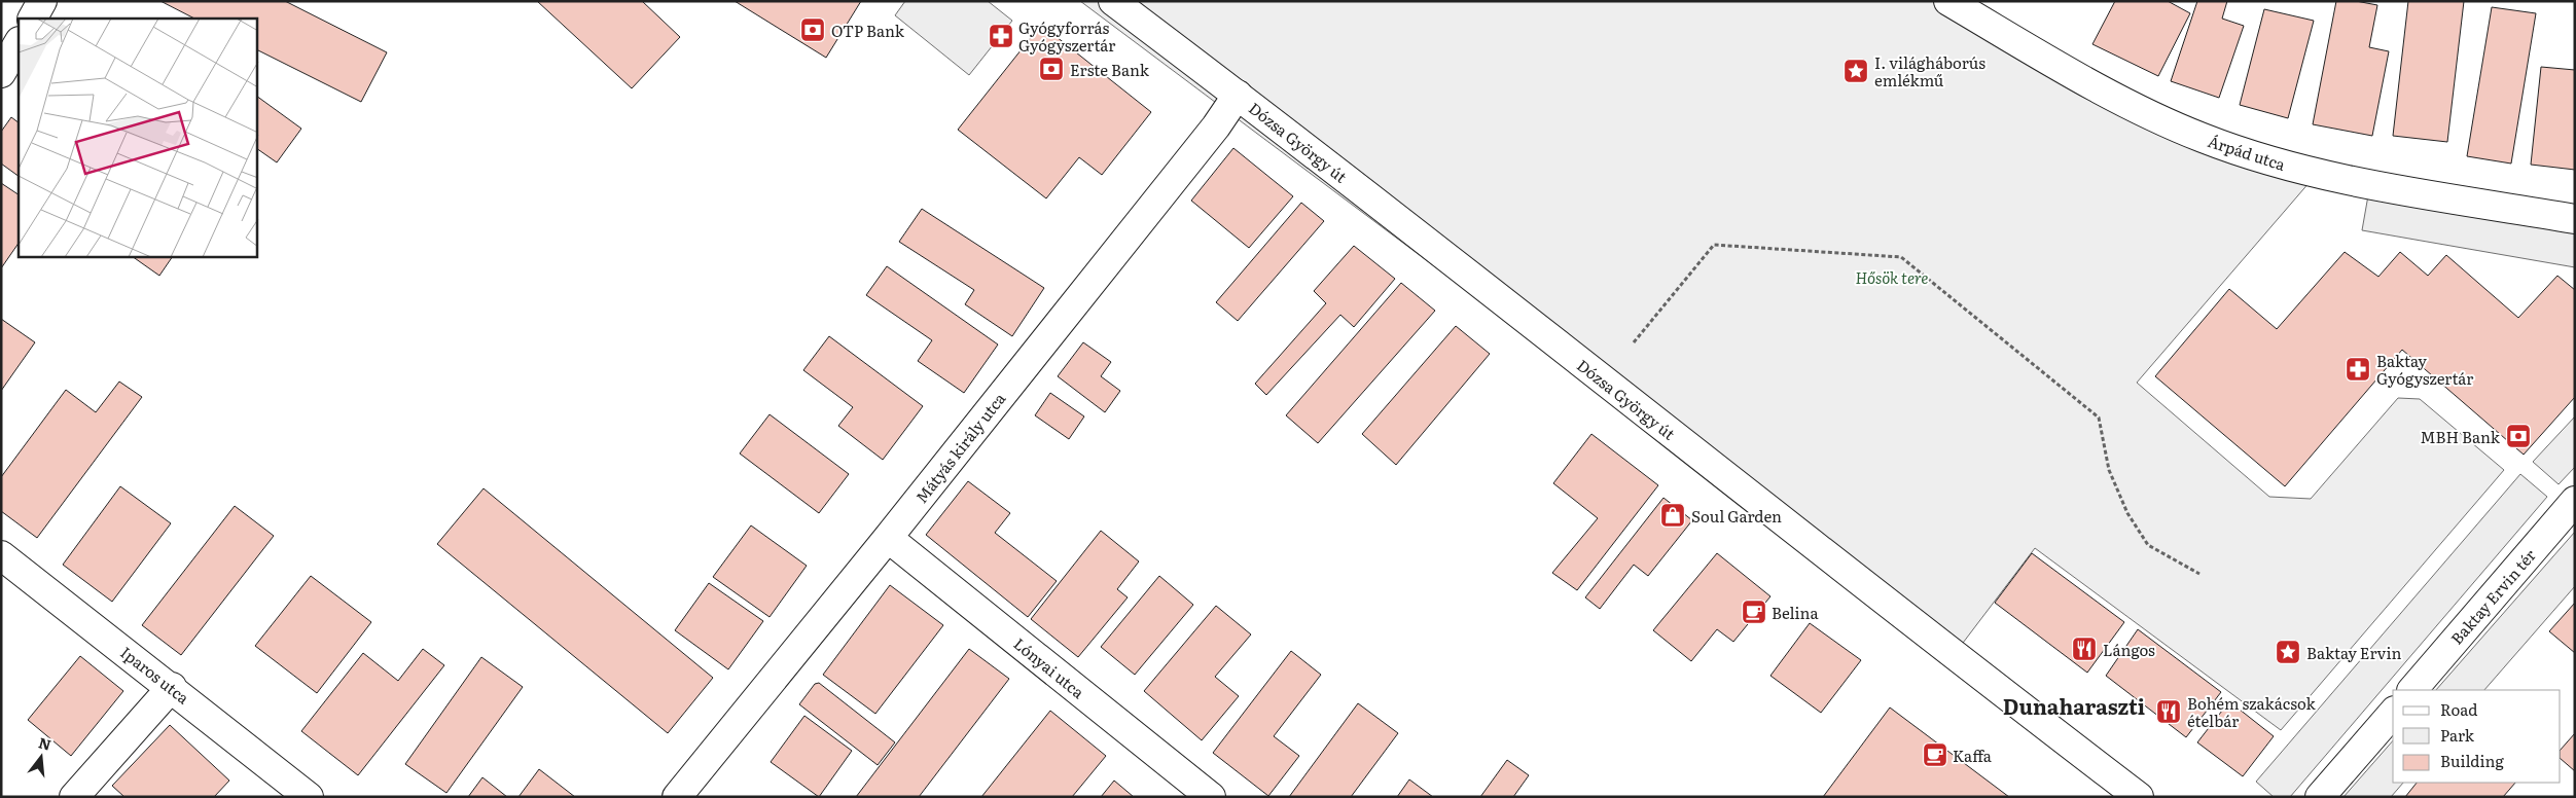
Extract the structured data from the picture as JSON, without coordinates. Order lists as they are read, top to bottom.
{
  "streets": {
    "street": [
      "Dózsa György út",
      "Árpád utca",
      "Mátyás király utca",
      "Baktay Ervin tér",
      "Lónyai utca",
      "Iparos utca"
    ]
  },
  "crossings": [
    ["Dózsa György út", "Mátyás király utca"],
    ["Mátyás király utca", "Lónyai utca"]
  ],
  "districts": ["Dunaharaszti"],
  "parks": ["Hősök tere"],
  "places": {
    "bank": ["OTP Bank", "Erste Bank", "MBH Bank"],
    "pharmacy": ["Gyógyforrás Gyógyszertár", "Baktay Gyógyszertár"],
    "place": ["I. világháborús emlékmű", "Baktay Ervin"],
    "shop": ["Soul Garden"],
    "cafe": ["Belina", "Kaffa"],
    "restaurant": ["Lángos", "Bohém szakácsok ételbár"]
  },
  "legend": ["Road", "Park", "Building"],
  "north": "top"
}
